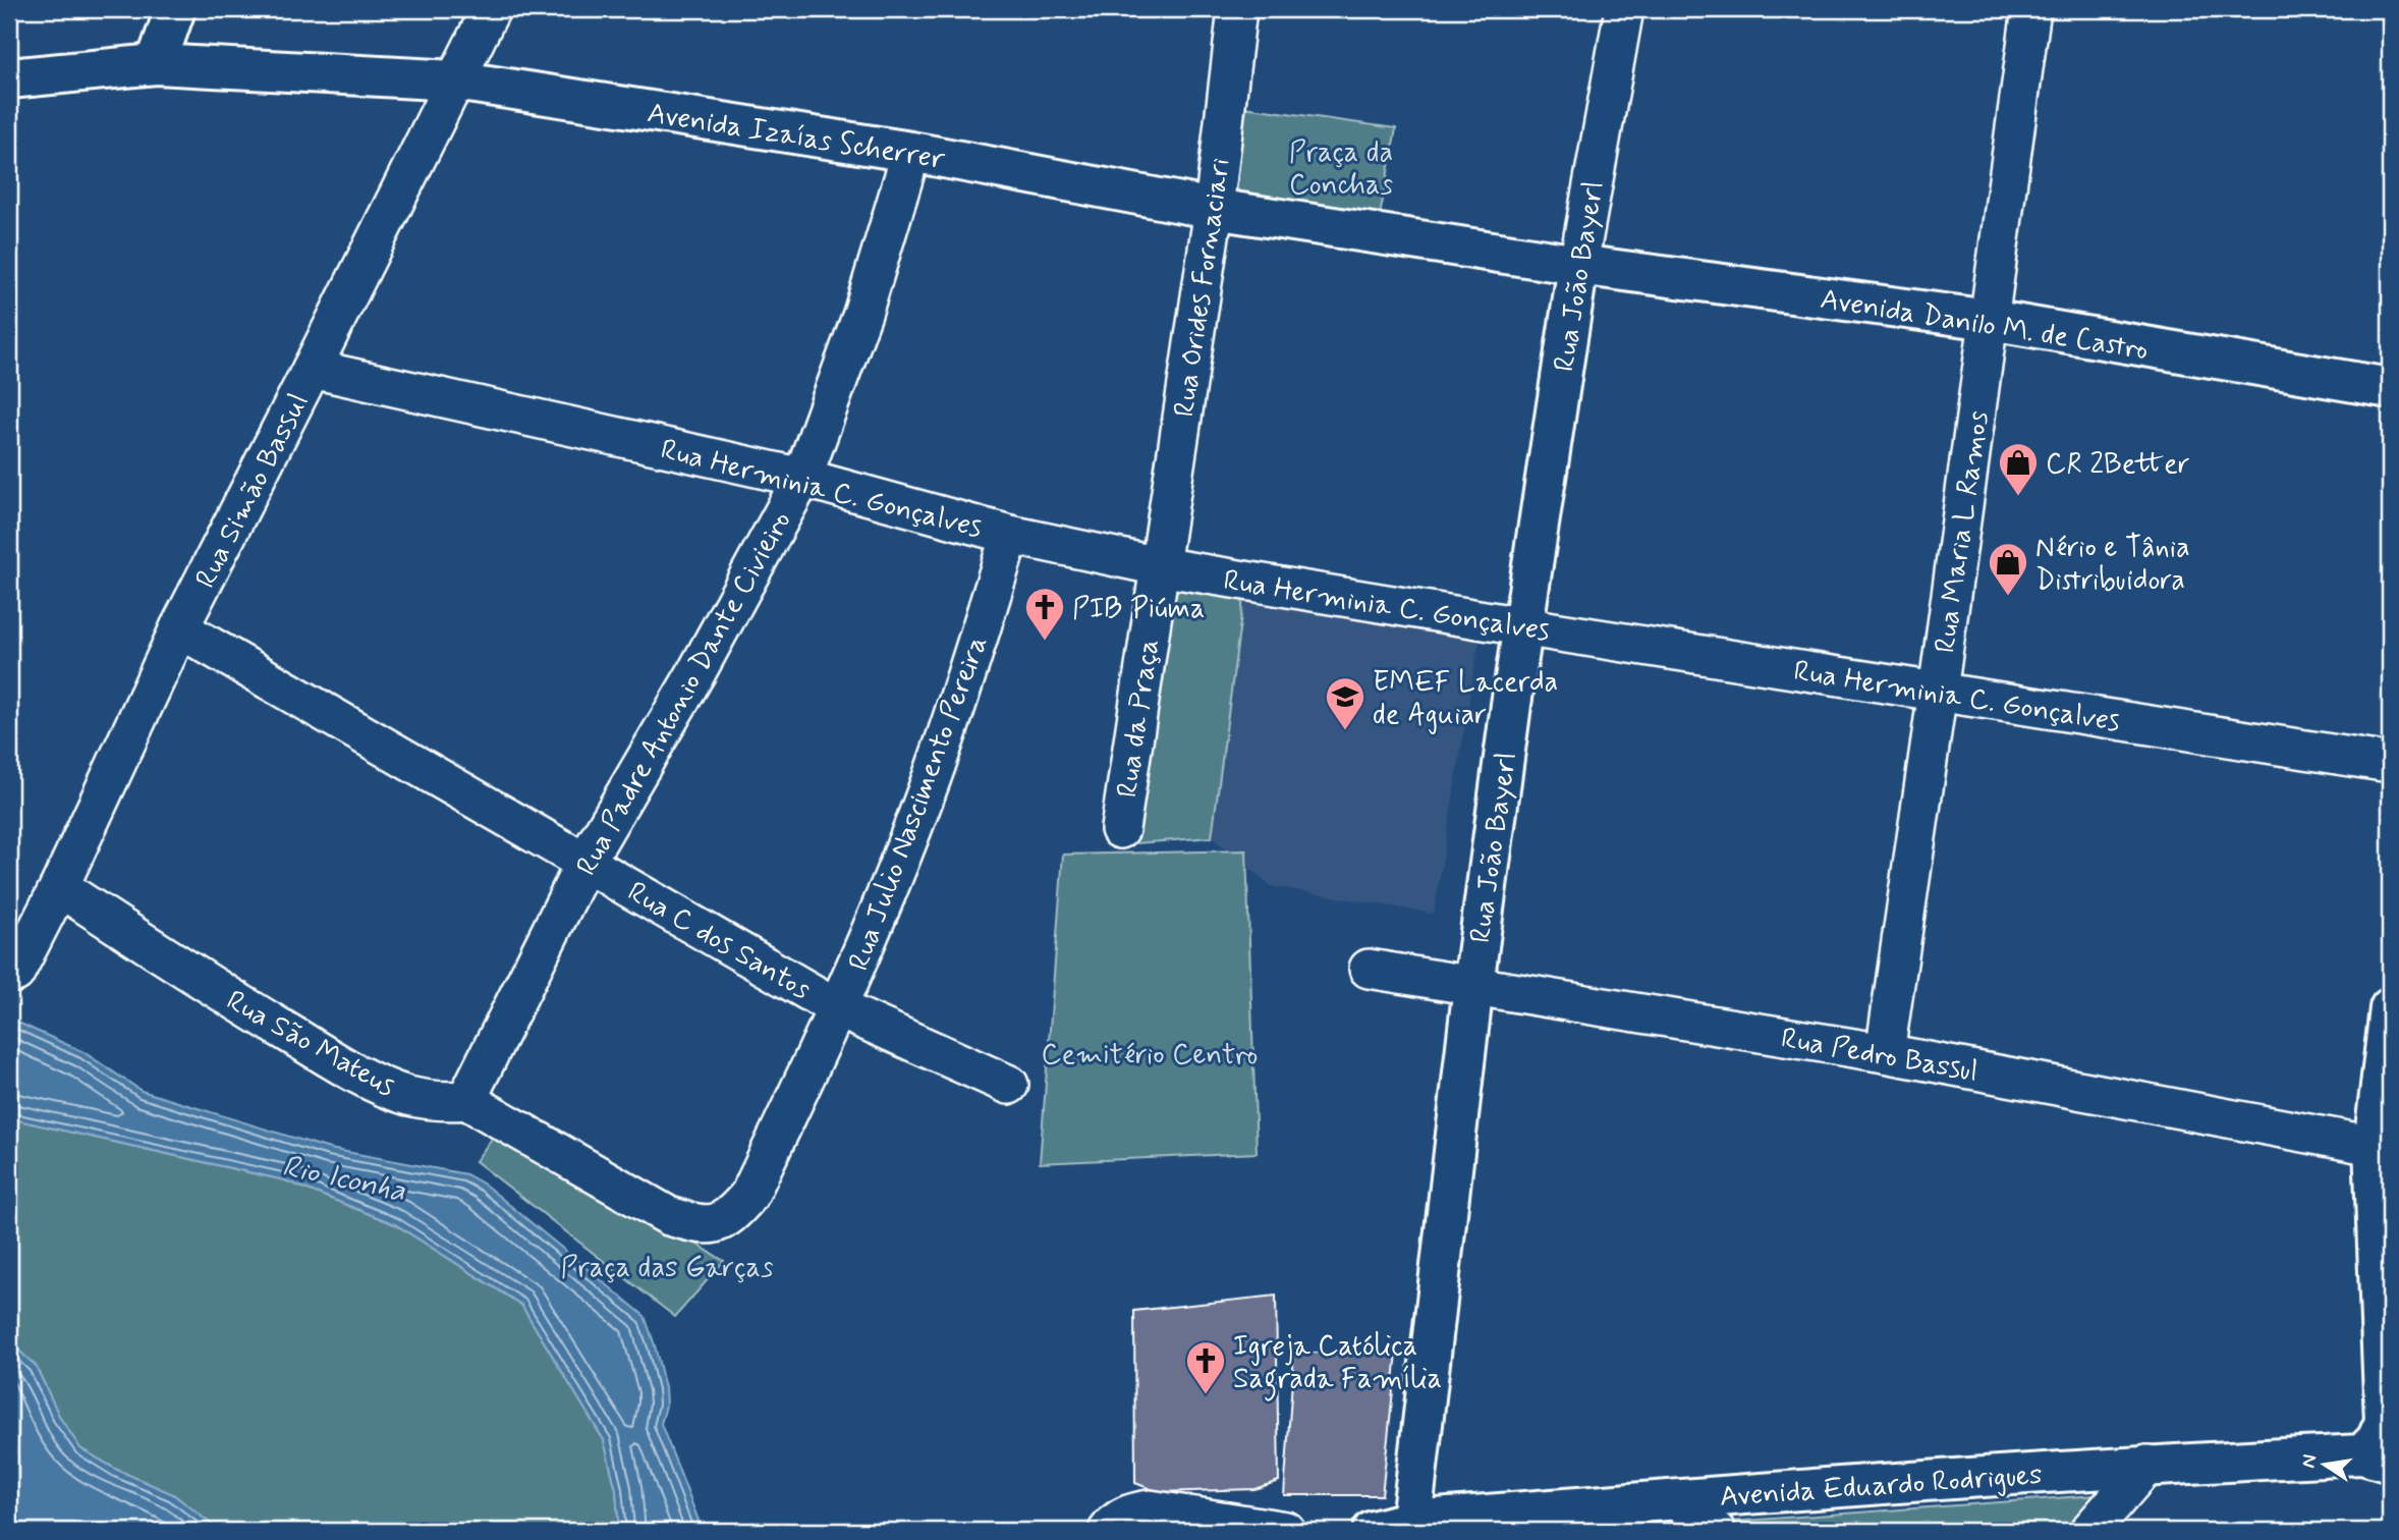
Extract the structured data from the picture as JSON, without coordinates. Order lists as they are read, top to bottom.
{
  "streets": {
    "main road": [
      "Avenida Izaías Scherrer",
      "Rua João Bayerl",
      "Avenida Danilo M. de Castro",
      "Avenida Eduardo Rodrigues"
    ],
    "street": [
      "Rua Orides Fornaciari",
      "Rua Herminia C. Gonçalves",
      "Rua Simão Bassul",
      "Rua Maria L Ramos",
      "Rua Padre Antonio Dante Civieiro",
      "Rua da Praça",
      "Rua Julio Nascimento Pereira",
      "Rua C dos Santos",
      "Rua São Mateus",
      "Rua Pedro Bassul"
    ]
  },
  "crossings": [
    ["Avenida Izaías Scherrer", "Rua João Bayerl"],
    ["Avenida Izaías Scherrer", "Rua Orides Fornaciari"],
    ["Avenida Izaías Scherrer", "Avenida Danilo M. de Castro"],
    ["Avenida Izaías Scherrer", "Rua Simão Bassul"],
    ["Avenida Izaías Scherrer", "Rua Padre Antonio Dante Civieiro"],
    ["Rua João Bayerl", "Avenida Danilo M. de Castro"],
    ["Rua João Bayerl", "Rua Herminia C. Gonçalves"],
    ["Rua João Bayerl", "Rua Pedro Bassul"],
    ["Rua João Bayerl", "Avenida Eduardo Rodrigues"],
    ["Rua Orides Fornaciari", "Rua Herminia C. Gonçalves"],
    ["Rua Orides Fornaciari", "Rua da Praça"],
    ["Avenida Danilo M. de Castro", "Rua Maria L Ramos"],
    ["Rua Herminia C. Gonçalves", "Rua Simão Bassul"],
    ["Rua Herminia C. Gonçalves", "Rua Maria L Ramos"],
    ["Rua Herminia C. Gonçalves", "Rua Padre Antonio Dante Civieiro"],
    ["Rua Herminia C. Gonçalves", "Rua da Praça"],
    ["Rua Herminia C. Gonçalves", "Rua Julio Nascimento Pereira"],
    ["Rua Simão Bassul", "Rua C dos Santos"],
    ["Rua Simão Bassul", "Rua São Mateus"],
    ["Rua Maria L Ramos", "Rua Pedro Bassul"],
    ["Rua Padre Antonio Dante Civieiro", "Rua Julio Nascimento Pereira"],
    ["Rua Padre Antonio Dante Civieiro", "Rua C dos Santos"],
    ["Rua Padre Antonio Dante Civieiro", "Rua São Mateus"],
    ["Rua Julio Nascimento Pereira", "Rua C dos Santos"],
    ["Rua Julio Nascimento Pereira", "Rua São Mateus"]
  ],
  "water": ["Rio Iconha"],
  "parks": ["Praça da Conchas", "Cemitério Centro", "Praça das Garças"],
  "places": {
    "shop": ["CR 2Better", "Nério e Tânia Distribuidora"],
    "church": ["PIB Piúma", "Igreja Católica Sagrada Família"],
    "school or university": ["EMEF Lacerda de Aguiar"]
  },
  "north": "left"
}
